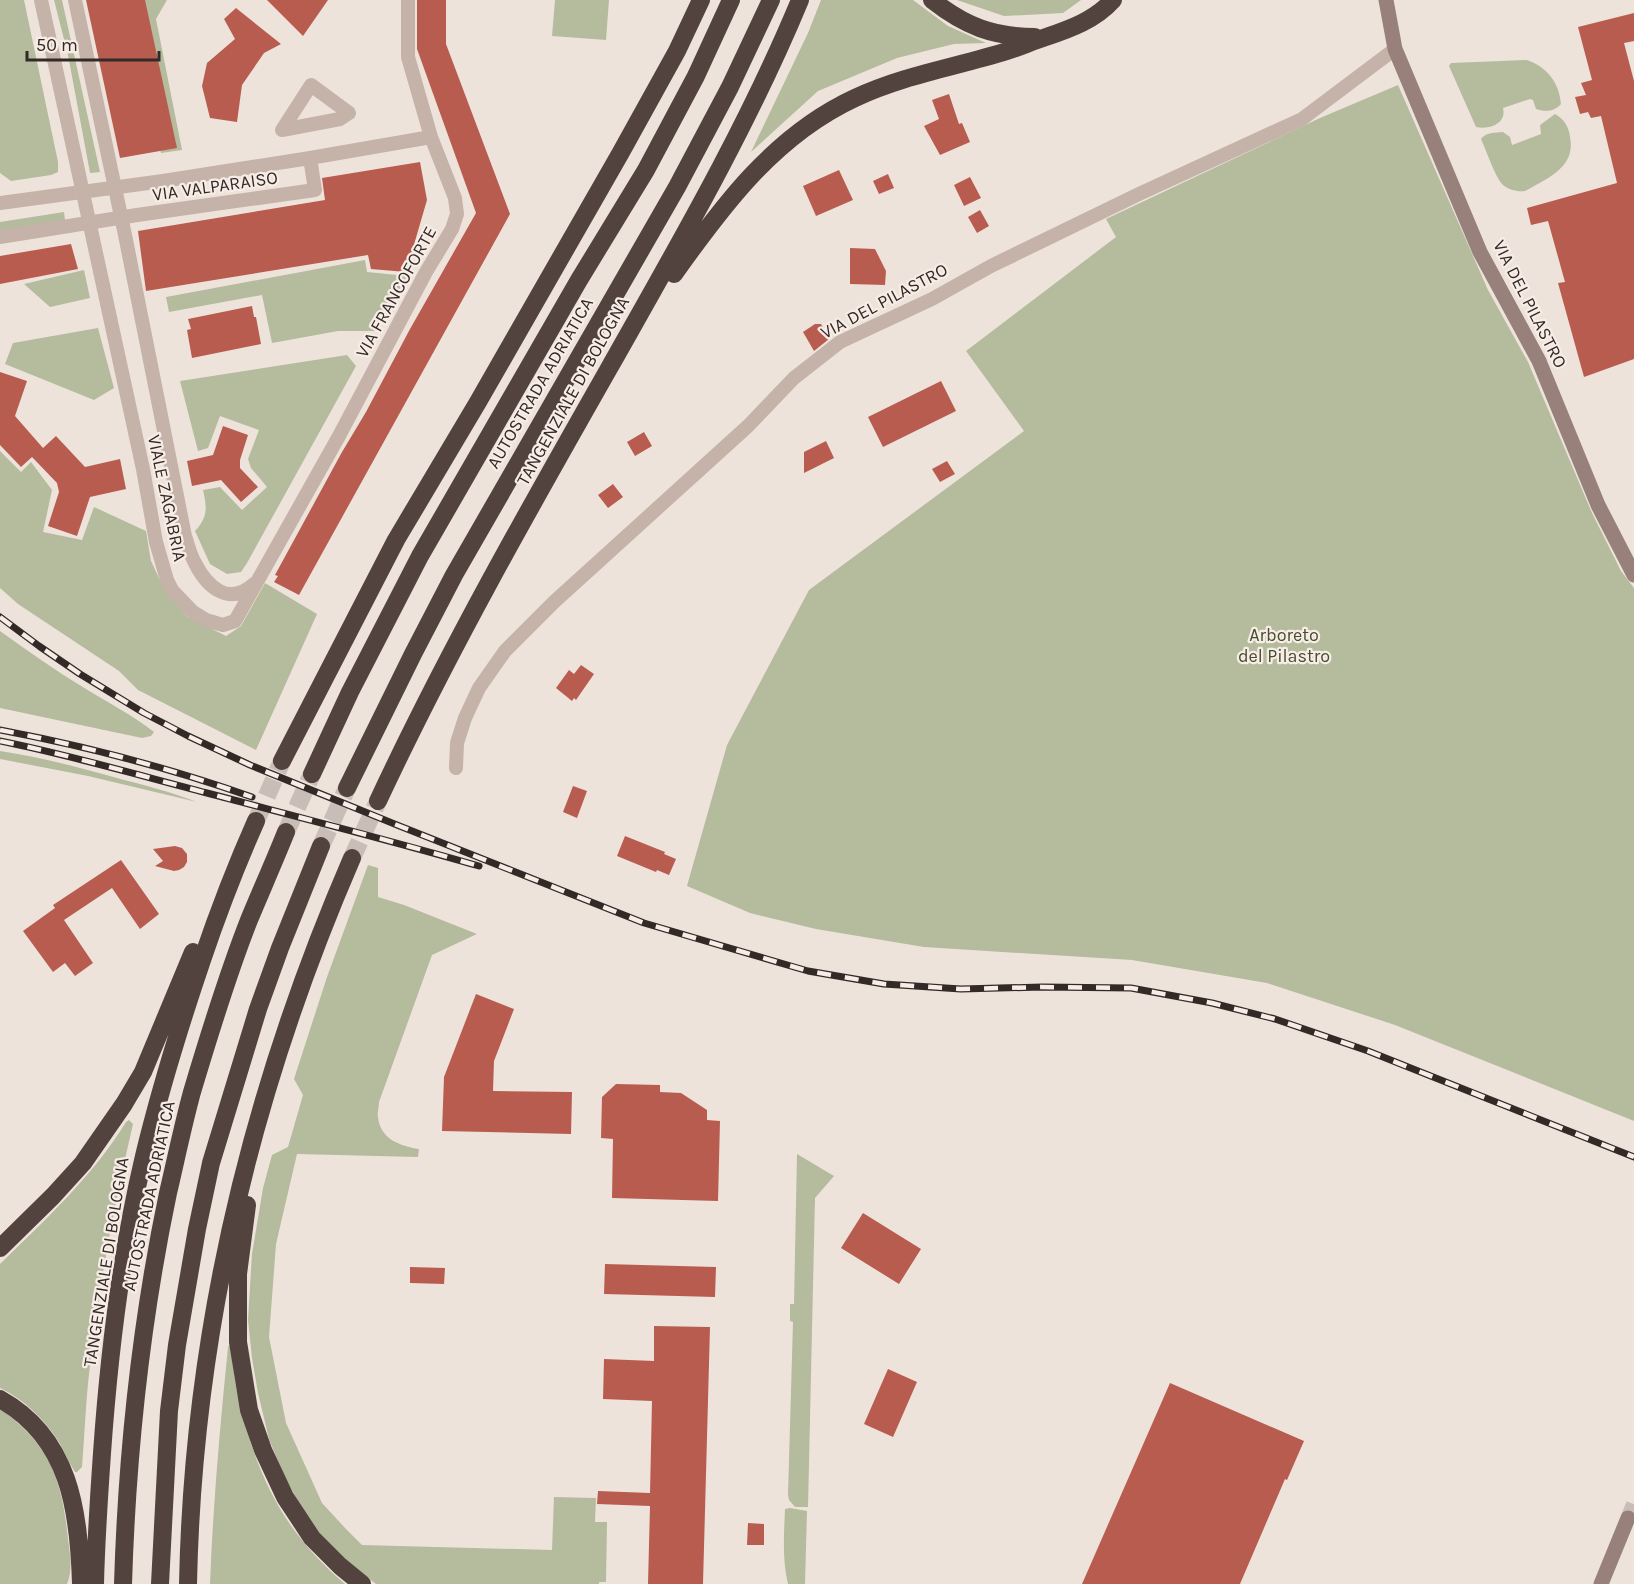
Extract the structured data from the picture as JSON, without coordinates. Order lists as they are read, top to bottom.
{
  "streets": {
    "highway": ["AUTOSTRADA ADRIATICA", "TANGENZIALE DI BOLOGNA"],
    "street": [
      "VIA VALPARAISO",
      "VIA FRANCOFORTE",
      "VIA DEL PILASTRO",
      "VIALE ZAGABRIA"
    ]
  },
  "crossings": [
    ["VIA VALPARAISO", "VIA FRANCOFORTE"],
    ["VIA VALPARAISO", "VIALE ZAGABRIA"],
    ["VIA FRANCOFORTE", "VIALE ZAGABRIA"]
  ],
  "parks": ["Arboreto del Pilastro"],
  "scale_bar": "50 m"
}
